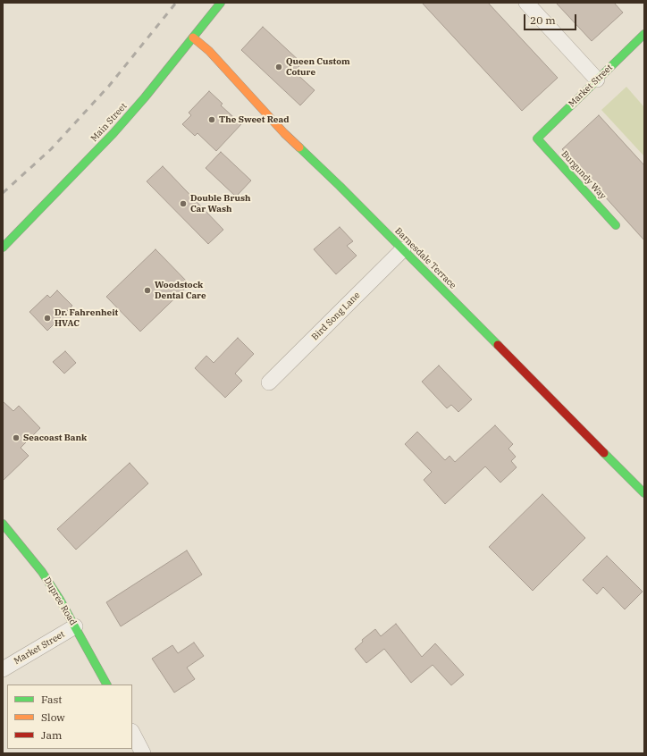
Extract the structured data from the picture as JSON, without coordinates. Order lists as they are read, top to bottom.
{
  "streets": {
    "street": [
      "Market Street",
      "Main Street",
      "Burgundy Way",
      "Barnesdale Terrace",
      "Bird Song Lane",
      "Dupree Road"
    ]
  },
  "crossings": [
    ["Market Street", "Burgundy Way"],
    ["Market Street", "Dupree Road"],
    ["Main Street", "Barnesdale Terrace"],
    ["Barnesdale Terrace", "Bird Song Lane"]
  ],
  "places": [
    "Queen Custom Coture",
    "The Sweet Read",
    "Double Brush Car Wash",
    "Woodstock Dental Care",
    "Dr. Fahrenheit HVAC",
    "Seacoast Bank"
  ],
  "legend": ["Fast", "Slow", "Jam"],
  "scale_bar": "20 m"
}
